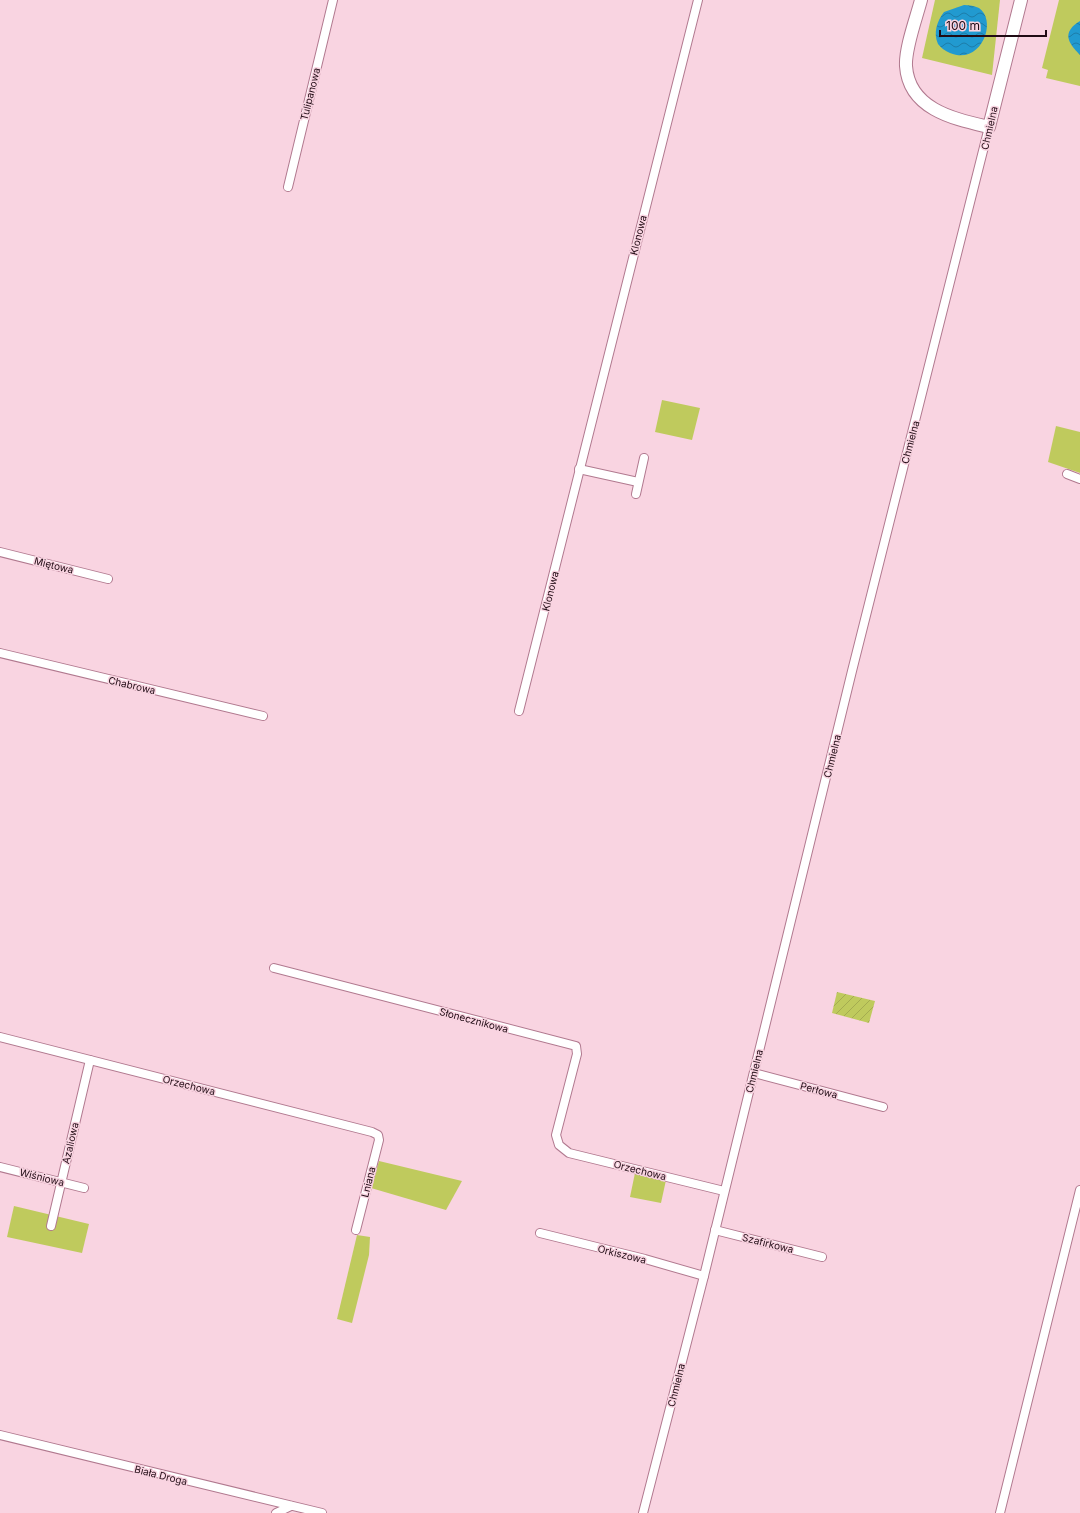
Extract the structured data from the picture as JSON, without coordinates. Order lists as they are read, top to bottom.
{
  "streets": {
    "street": [
      "Tulipanowa",
      "Chmielna",
      "Klonowa",
      "Miętowa",
      "Chabrowa",
      "Słonecznikowa",
      "Orzechowa",
      "Perłowa",
      "Azaliowa",
      "Wiśniowa",
      "Lniana",
      "Szafirkowa",
      "Orkiszowa",
      "Biała Droga"
    ]
  },
  "crossings": [
    ["Chmielna", "Orzechowa"],
    ["Chmielna", "Perłowa"],
    ["Chmielna", "Szafirkowa"],
    ["Chmielna", "Orkiszowa"],
    ["Słonecznikowa", "Orzechowa"],
    ["Orzechowa", "Azaliowa"],
    ["Orzechowa", "Lniana"],
    ["Azaliowa", "Wiśniowa"]
  ],
  "scale_bar": "100 m"
}
